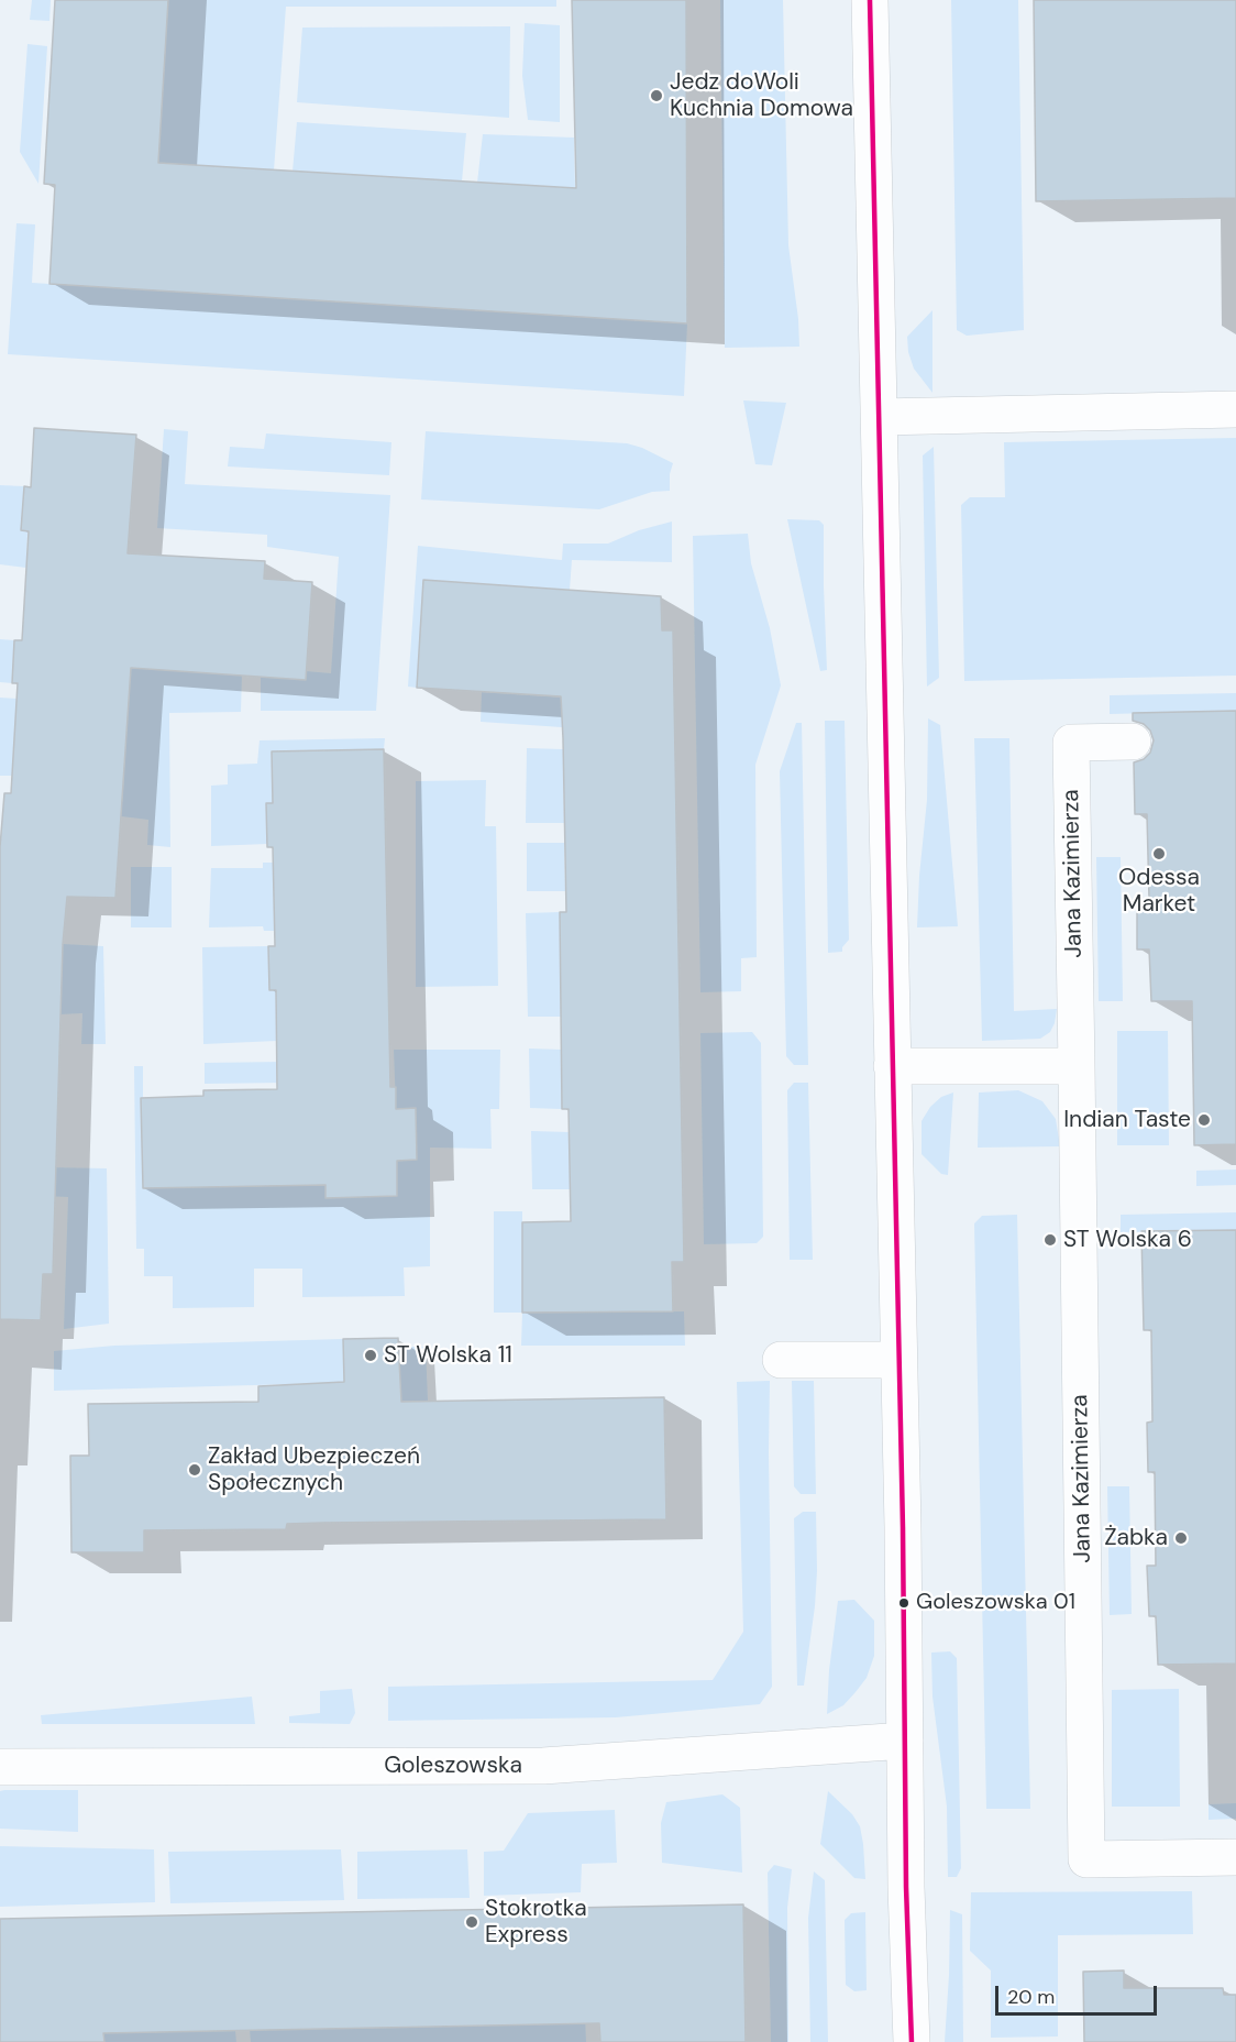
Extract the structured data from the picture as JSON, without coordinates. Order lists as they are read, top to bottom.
{
  "streets": {
    "street": ["Jana Kazimierza", "Goleszowska"]
  },
  "places": [
    "Jedz doWoli Kuchnia Domowa",
    "Odessa Market",
    "Indian Taste",
    "ST Wolska 6",
    "ST Wolska 11",
    "Zakład Ubezpieczeń Społecznych",
    "Żabka",
    "Goleszowska 01",
    "Stokrotka Express"
  ],
  "scale_bar": "20 m"
}
